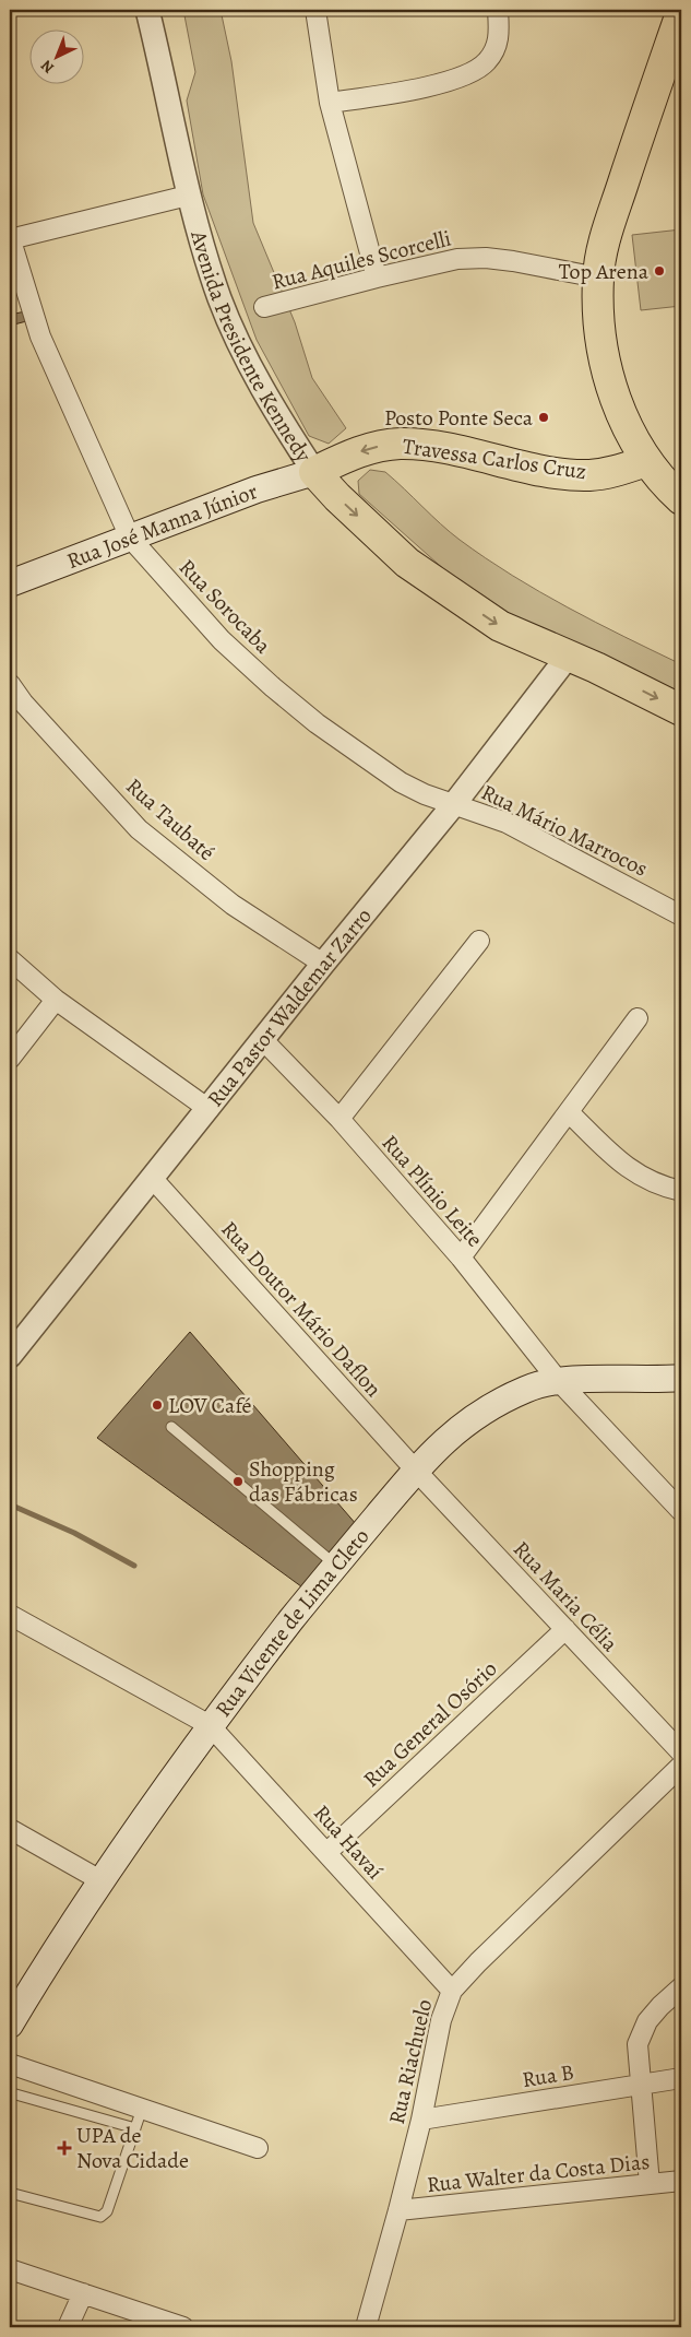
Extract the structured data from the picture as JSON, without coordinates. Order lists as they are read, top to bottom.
{
  "streets": {
    "main road": [
      "Avenida Presidente Kennedy",
      "Travessa Carlos Cruz",
      "Rua José Manna Júnior",
      "Rua Vicente de Lima Cleto"
    ],
    "street": [
      "Rua Aquiles Scorcelli",
      "Rua Sorocaba",
      "Rua Taubaté",
      "Rua Mário Marrocos",
      "Rua Pastor Waldemar Zarro",
      "Rua Plínio Leite",
      "Rua Doutor Mário Daflon",
      "Rua Maria Célia",
      "Rua General Osório",
      "Rua Havaí",
      "Rua Riachuelo",
      "Rua B",
      "Rua Walter da Costa Dias"
    ]
  },
  "crossings": [
    ["Avenida Presidente Kennedy", "Travessa Carlos Cruz"],
    ["Avenida Presidente Kennedy", "Rua José Manna Júnior"],
    ["Avenida Presidente Kennedy", "Rua Pastor Waldemar Zarro"],
    ["Travessa Carlos Cruz", "Rua José Manna Júnior"],
    ["Rua José Manna Júnior", "Rua Sorocaba"],
    ["Rua Sorocaba", "Rua Mário Marrocos"],
    ["Rua Sorocaba", "Rua Pastor Waldemar Zarro"],
    ["Rua Taubaté", "Rua Pastor Waldemar Zarro"],
    ["Rua Mário Marrocos", "Rua Pastor Waldemar Zarro"],
    ["Rua Pastor Waldemar Zarro", "Rua Plínio Leite"],
    ["Rua Pastor Waldemar Zarro", "Rua Doutor Mário Daflon"],
    ["Rua Plínio Leite", "Rua Vicente de Lima Cleto"],
    ["Rua Doutor Mário Daflon", "Rua Maria Célia"],
    ["Rua Doutor Mário Daflon", "Rua Vicente de Lima Cleto"],
    ["Rua Maria Célia", "Rua Vicente de Lima Cleto"],
    ["Rua Maria Célia", "Rua General Osório"],
    ["Rua Vicente de Lima Cleto", "Rua Havaí"],
    ["Rua General Osório", "Rua Havaí"],
    ["Rua Havaí", "Rua Riachuelo"],
    ["Rua Riachuelo", "Rua B"],
    ["Rua Riachuelo", "Rua Walter da Costa Dias"]
  ],
  "one_way": ["Avenida Presidente Kennedy", "Travessa Carlos Cruz"],
  "places": {
    "other": [
      "Top Arena",
      "Posto Ponte Seca",
      "LOV Café",
      "Shopping das Fábricas"
    ],
    "health": ["UPA de Nova Cidade"]
  },
  "north": "bottom left"
}
